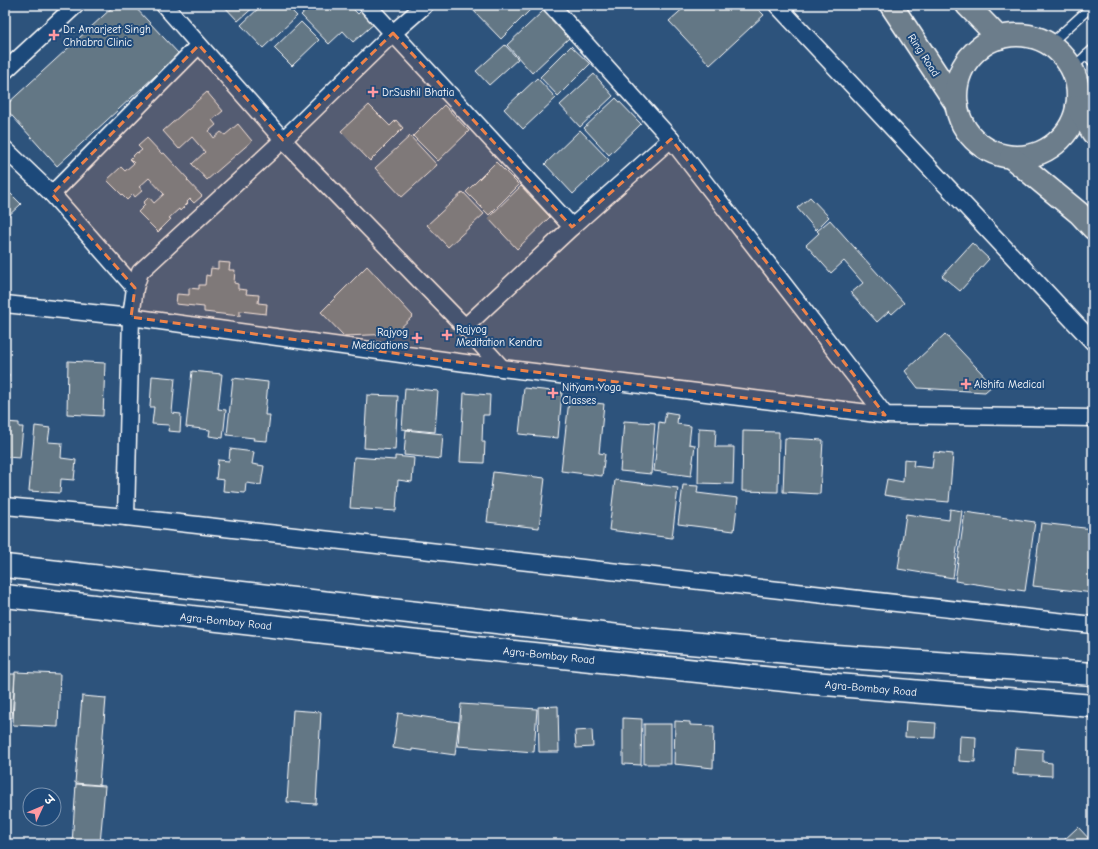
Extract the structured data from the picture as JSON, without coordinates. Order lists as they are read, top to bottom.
{
  "streets": {
    "highway": ["Ring Road"],
    "main road": ["Agra-Bombay Road"]
  },
  "places": {
    "health": [
      "Dr. Amarjeet Singh Chhabra Clinic",
      "Dr.Sushil Bhatia",
      "Rajyog Meditation Kendra",
      "Rajyog Medications",
      "Alshifa Medical",
      "Nityam Yoga Classes"
    ]
  },
  "north": "top right"
}
